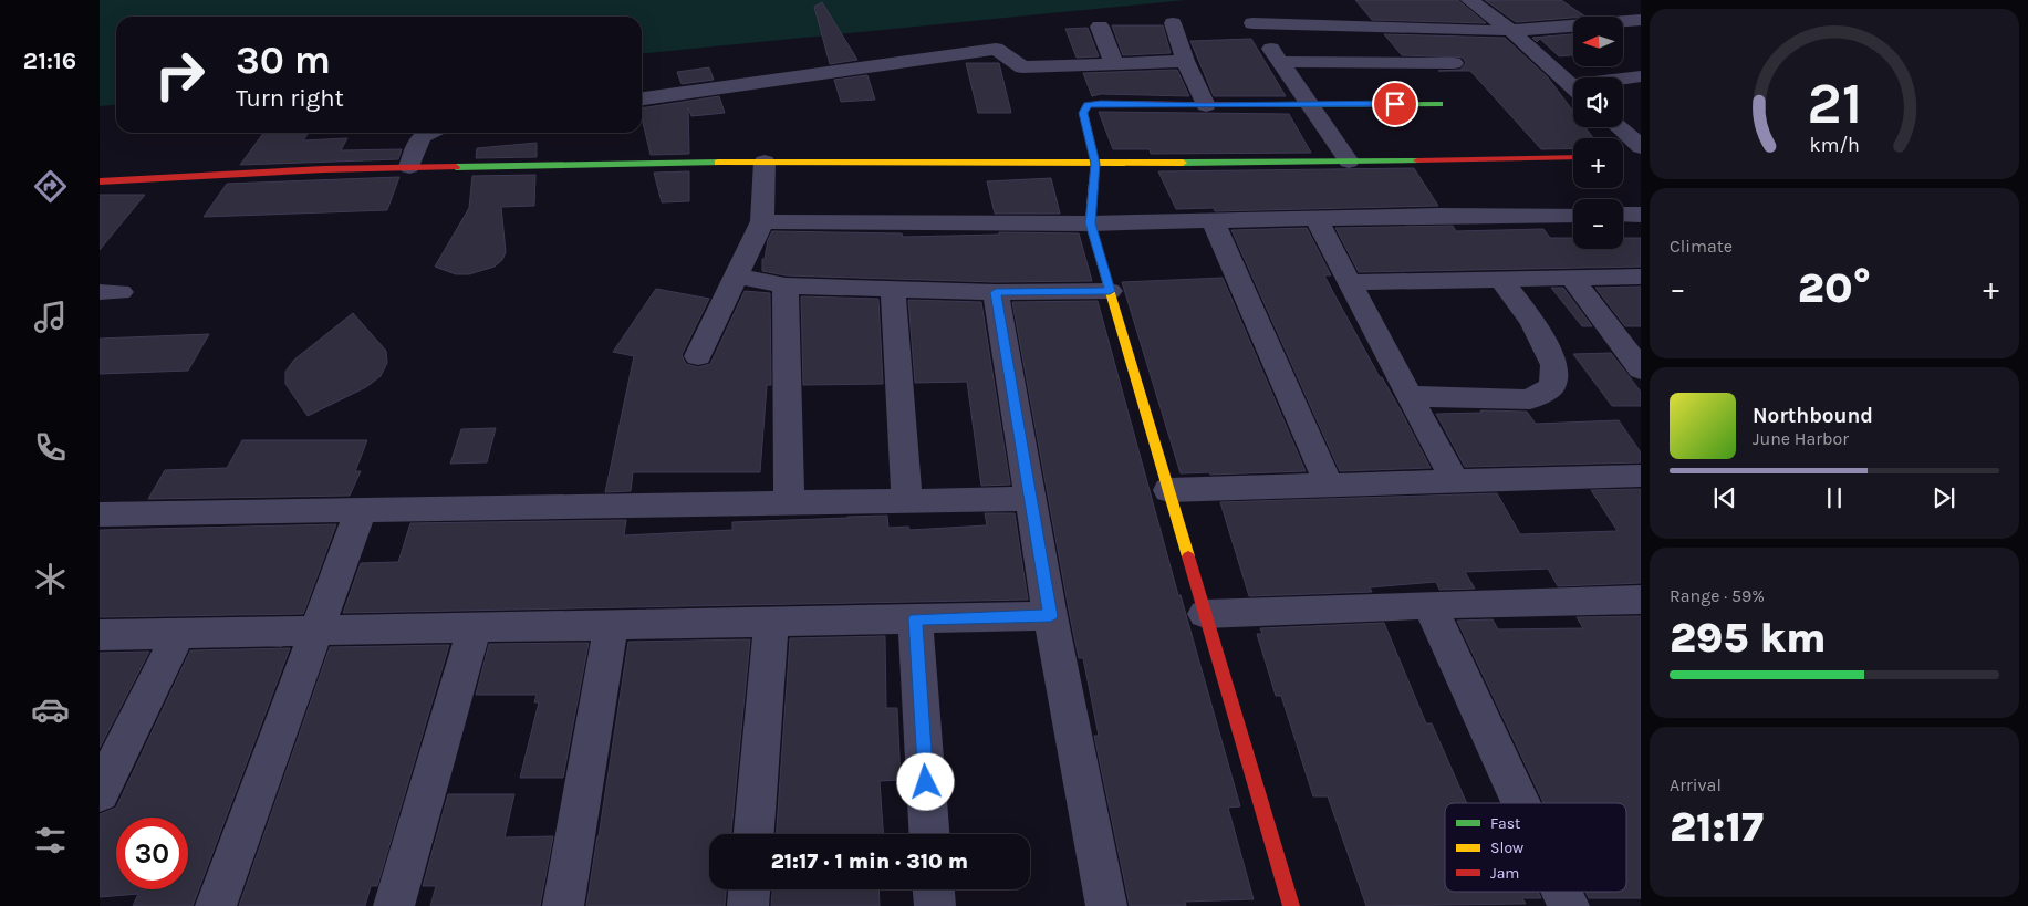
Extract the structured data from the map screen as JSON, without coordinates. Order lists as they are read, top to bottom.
{
  "legend": ["Fast", "Slow", "Jam"],
  "north": "left",
  "page": {
    "tabs": "21:16",
    "map_buttons": ["+", "−"],
    "turn": ["30 m", "Turn right"],
    "tile": [
      "Climate",
      ["Range · 59%", "295 km"],
      ["Arrival", "21:17"]
    ],
    "heat": ["−", "20°", "+"],
    "song": ["Northbound", "June Harbor"],
    "limit": "30",
    "trip": "21:17 · 1 min · 310 m",
    "gauge": ["21", "km/h"]
  }
}
